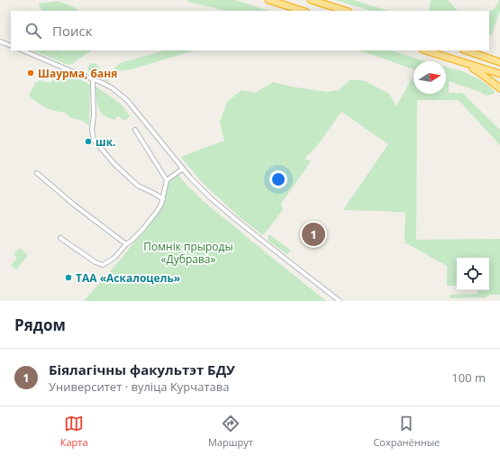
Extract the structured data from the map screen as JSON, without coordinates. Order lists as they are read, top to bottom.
{
  "parks": ["Помнік прыроды «Дубрава»"],
  "places": ["Шаурма, баня", "шк.", "ТАА «Аскалоцель»"],
  "north": "right",
  "page": {
    "search": "Поиск",
    "pins": "1",
    "heading": "Рядом",
    "list": [
      {
        "mark": "1",
        "name": "Біялагічны факультэт БДУ",
        "note": "Университет · вуліца Курчатава",
        "value": "100 m"
      }
    ],
    "nav": ["Карта", "Маршрут", "Сохранённые"]
  }
}
